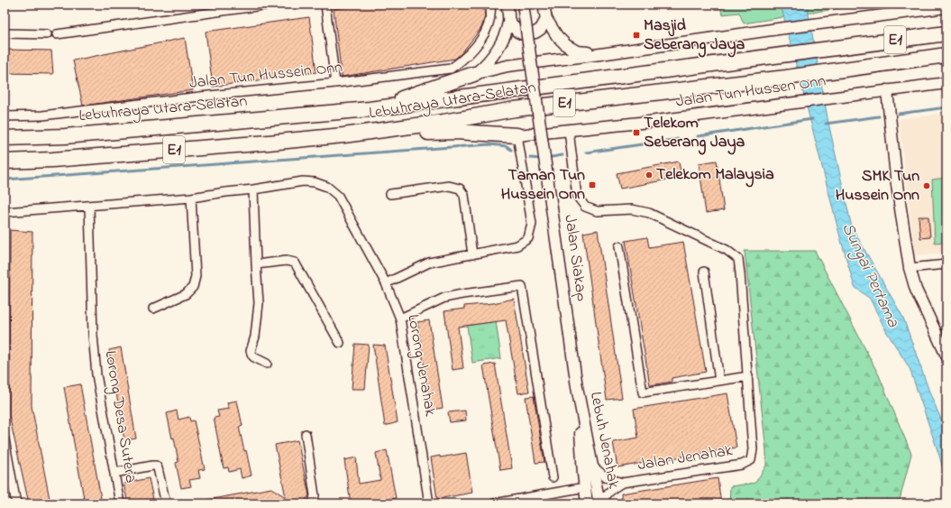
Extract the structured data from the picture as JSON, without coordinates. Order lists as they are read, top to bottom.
{
  "streets": {
    "highway": ["E1", "Lebuhraya Utara–Selatan"],
    "main road": ["Jalan Tun Hussen Onn", "Jalan Siakap", "Lebuh Jenahak"],
    "street": [
      "Jalan Tun Hussein Onn",
      "Lorong Jenahak",
      "Lorong Desa Sutera",
      "Jalan Jenahak"
    ]
  },
  "crossings": [
    ["Jalan Siakap", "Lebuh Jenahak"],
    ["Lebuh Jenahak", "Jalan Jenahak"]
  ],
  "water": ["Sungai Pertama"],
  "places": {
    "transit": ["Masjid Seberang Jaya", "Telekom Seberang Jaya", "Taman Tun Hussein Onn"],
    "other": ["Telekom Malaysia", "SMK Tun Hussein Onn"]
  }
}
